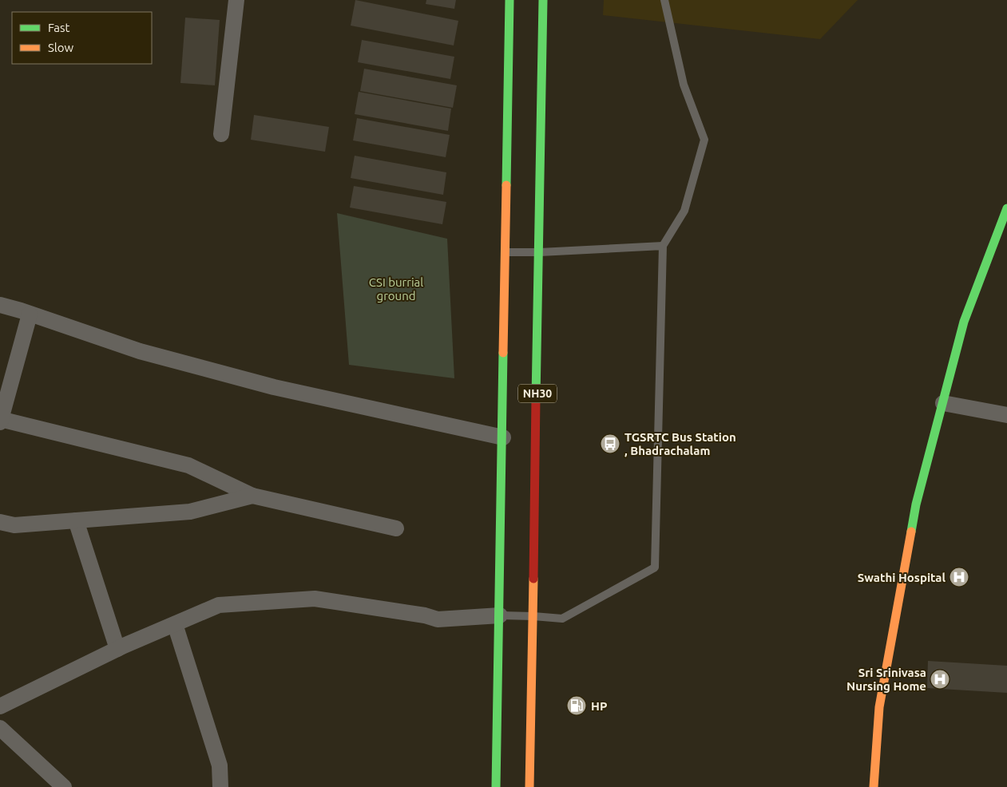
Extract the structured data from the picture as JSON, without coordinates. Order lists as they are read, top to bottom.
{
  "streets": {
    "main road": ["NH30"]
  },
  "parks": ["CSI burrial ground"],
  "places": {
    "bus stop": ["TGSRTC Bus Station , Bhadrachalam"],
    "hospital": ["Swathi Hospital", "Sri Srinivasa Nursing Home"],
    "fuel station": ["HP"]
  },
  "legend": ["Fast", "Slow"]
}
